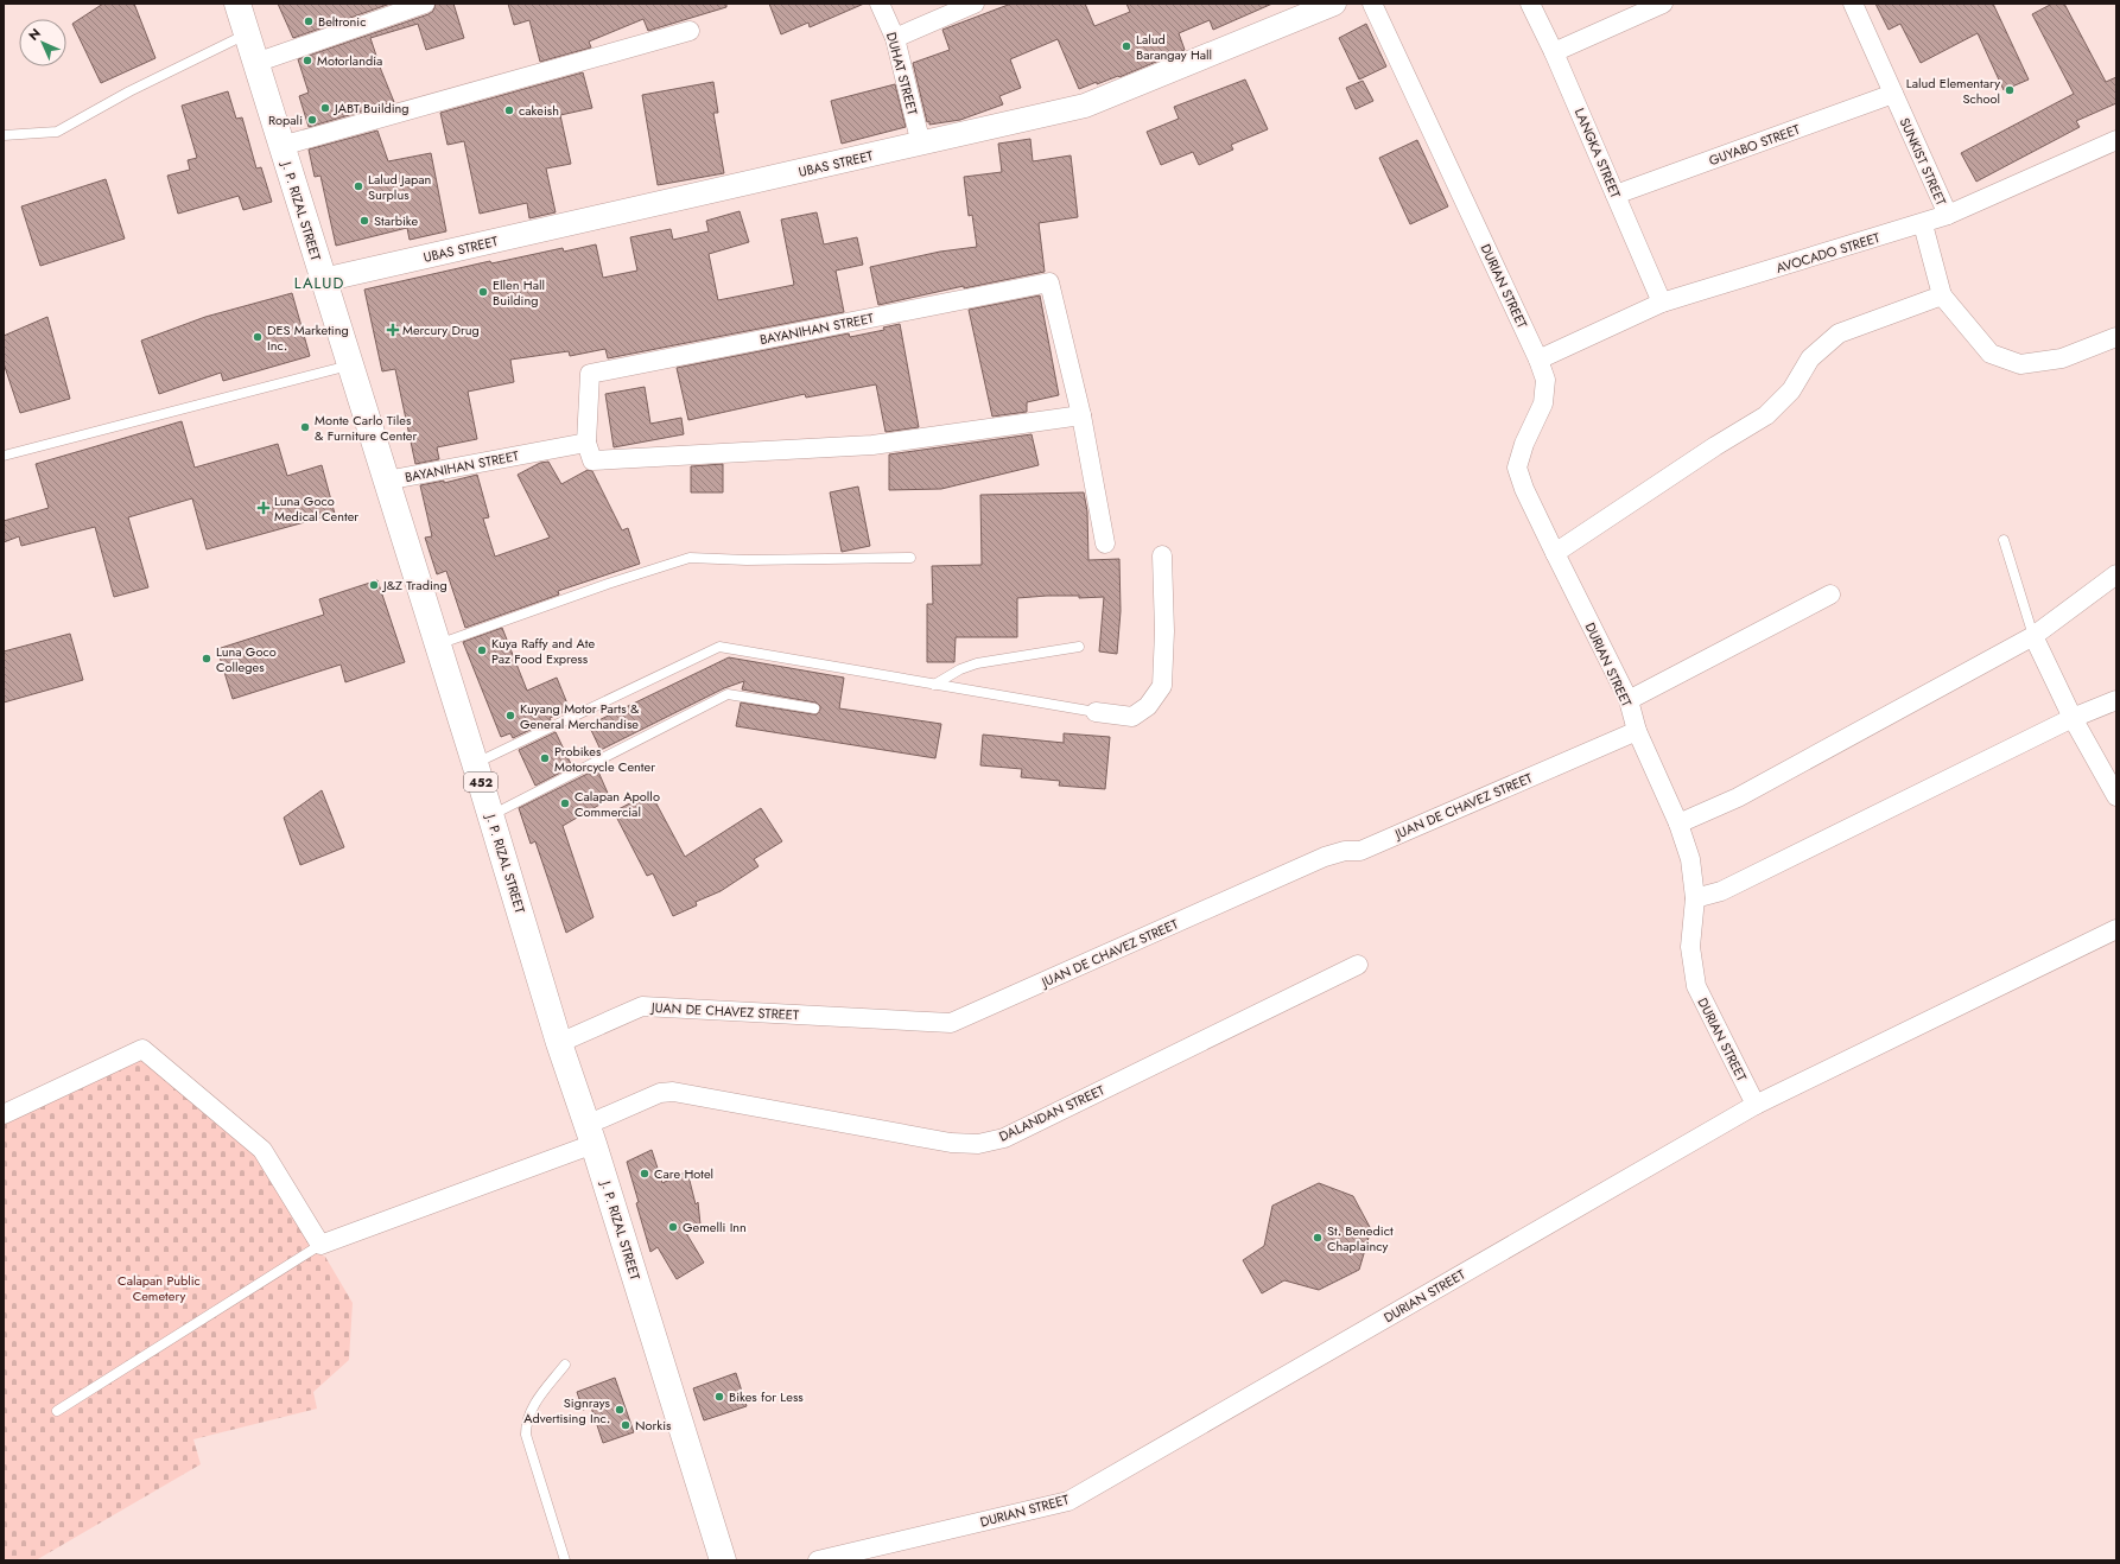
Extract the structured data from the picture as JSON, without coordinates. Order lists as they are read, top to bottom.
{
  "streets": {
    "highway": ["J. P. RIZAL STREET", "452"],
    "street": [
      "DUHAT STREET",
      "GUYABO STREET",
      "LANGKA STREET",
      "SUNKIST STREET",
      "UBAS STREET",
      "AVOCADO STREET",
      "DURIAN STREET",
      "BAYANIHAN STREET",
      "JUAN DE CHAVEZ STREET",
      "DALANDAN STREET"
    ]
  },
  "crossings": [
    ["DUHAT STREET", "UBAS STREET"],
    ["GUYABO STREET", "LANGKA STREET"],
    ["GUYABO STREET", "SUNKIST STREET"],
    ["LANGKA STREET", "AVOCADO STREET"],
    ["SUNKIST STREET", "AVOCADO STREET"],
    ["UBAS STREET", "J. P. RIZAL STREET"],
    ["J. P. RIZAL STREET", "BAYANIHAN STREET"],
    ["J. P. RIZAL STREET", "JUAN DE CHAVEZ STREET"],
    ["J. P. RIZAL STREET", "DALANDAN STREET"],
    ["AVOCADO STREET", "DURIAN STREET"],
    ["DURIAN STREET", "JUAN DE CHAVEZ STREET"]
  ],
  "districts": ["LALUD"],
  "parks": ["Calapan Public Cemetery"],
  "places": {
    "other": [
      "Beltronic",
      "Lalud Barangay Hall",
      "Motorlandia",
      "Lalud Elementary School",
      "JABT Building",
      "cakeish",
      "Ropali",
      "Lalud Japan Surplus",
      "Starbike",
      "Ellen Hall Building",
      "DES Marketing Inc.",
      "Monte Carlo Tiles & Furniture Center",
      "J&Z Trading",
      "Kuya Raffy and Ate Paz Food Express",
      "Luna Goco Colleges",
      "Kuyang Motor Parts & General Merchandise",
      "Probikes Motorcycle Center",
      "Calapan Apollo Commercial",
      "Care Hotel",
      "Gemelli Inn",
      "St. Benedict Chaplaincy",
      "Bikes for Less",
      "Signrays Advertising Inc.",
      "Norkis"
    ],
    "health": ["Mercury Drug", "Luna Goco Medical Center"]
  },
  "north": "top left"
}
